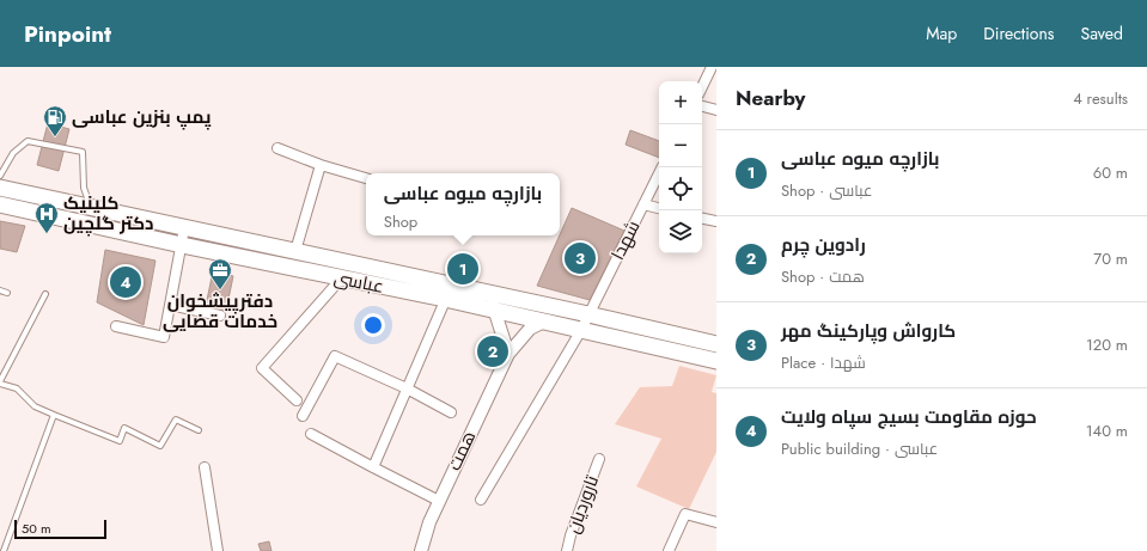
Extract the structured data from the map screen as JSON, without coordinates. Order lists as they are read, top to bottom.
{
  "streets": {
    "main road": ["عباسى"],
    "street": ["شهدا", "همت", "تاروردیان"]
  },
  "crossings": [
    ["شهدا", "عباسى"],
    ["عباسى", "همت"]
  ],
  "places": {
    "fuel station": ["پمپ بنزین عباسی"],
    "hospital": ["کلینیک دکتر گلچین"],
    "office": ["دفترپیشخوان خدمات قضایی"]
  },
  "scale_bar": "50 m",
  "page": {
    "header": "Pinpoint",
    "nav": ["Map", "Directions", "Saved"],
    "heading": ["Nearby", "4 results"],
    "map_buttons": ["+", "−"],
    "list": [
      {
        "mark": "1",
        "name": "بازارچه میوه عباسی",
        "note": "Shop · عباسى",
        "value": "60 m"
      },
      {
        "mark": "2",
        "name": "رادوین چرم",
        "note": "Shop · همت",
        "value": "70 m"
      },
      {
        "mark": "3",
        "name": "کارواش وپارکینگ مهر",
        "note": "Place · شهدا",
        "value": "120 m"
      },
      {
        "mark": "4",
        "name": "حوزه مقاومت بسیج سپاه ولایت",
        "note": "Public building · عباسى",
        "value": "140 m"
      }
    ],
    "popup": ["بازارچه میوه عباسی", "Shop"],
    "pins": [
      "3",
      "1",
      "4",
      "2"
    ],
    "scale": "50 m"
  }
}
